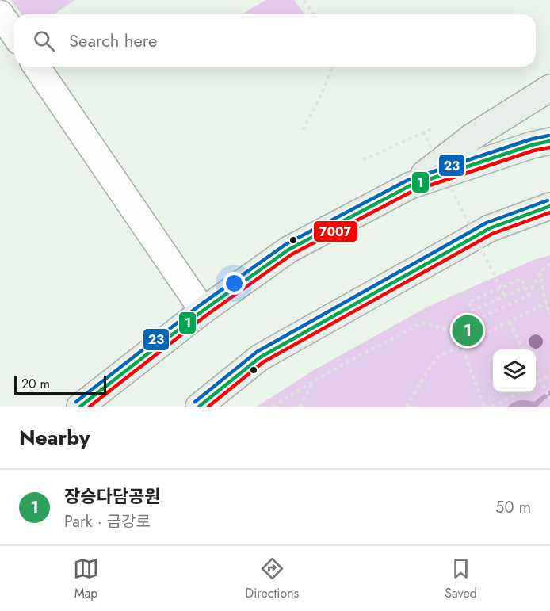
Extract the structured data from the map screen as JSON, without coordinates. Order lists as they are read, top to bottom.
{
  "lines": ["transit line 23", "transit line 1", "transit line 7007"],
  "scale_bar": "20 m",
  "page": {
    "search": "Search here",
    "pins": "1",
    "scale": "20 m",
    "heading": "Nearby",
    "list": [
      {
        "mark": "1",
        "name": "장승다담공원",
        "note": "Park · 금강로",
        "value": "50 m"
      }
    ],
    "nav": ["Map", "Directions", "Saved"]
  }
}
